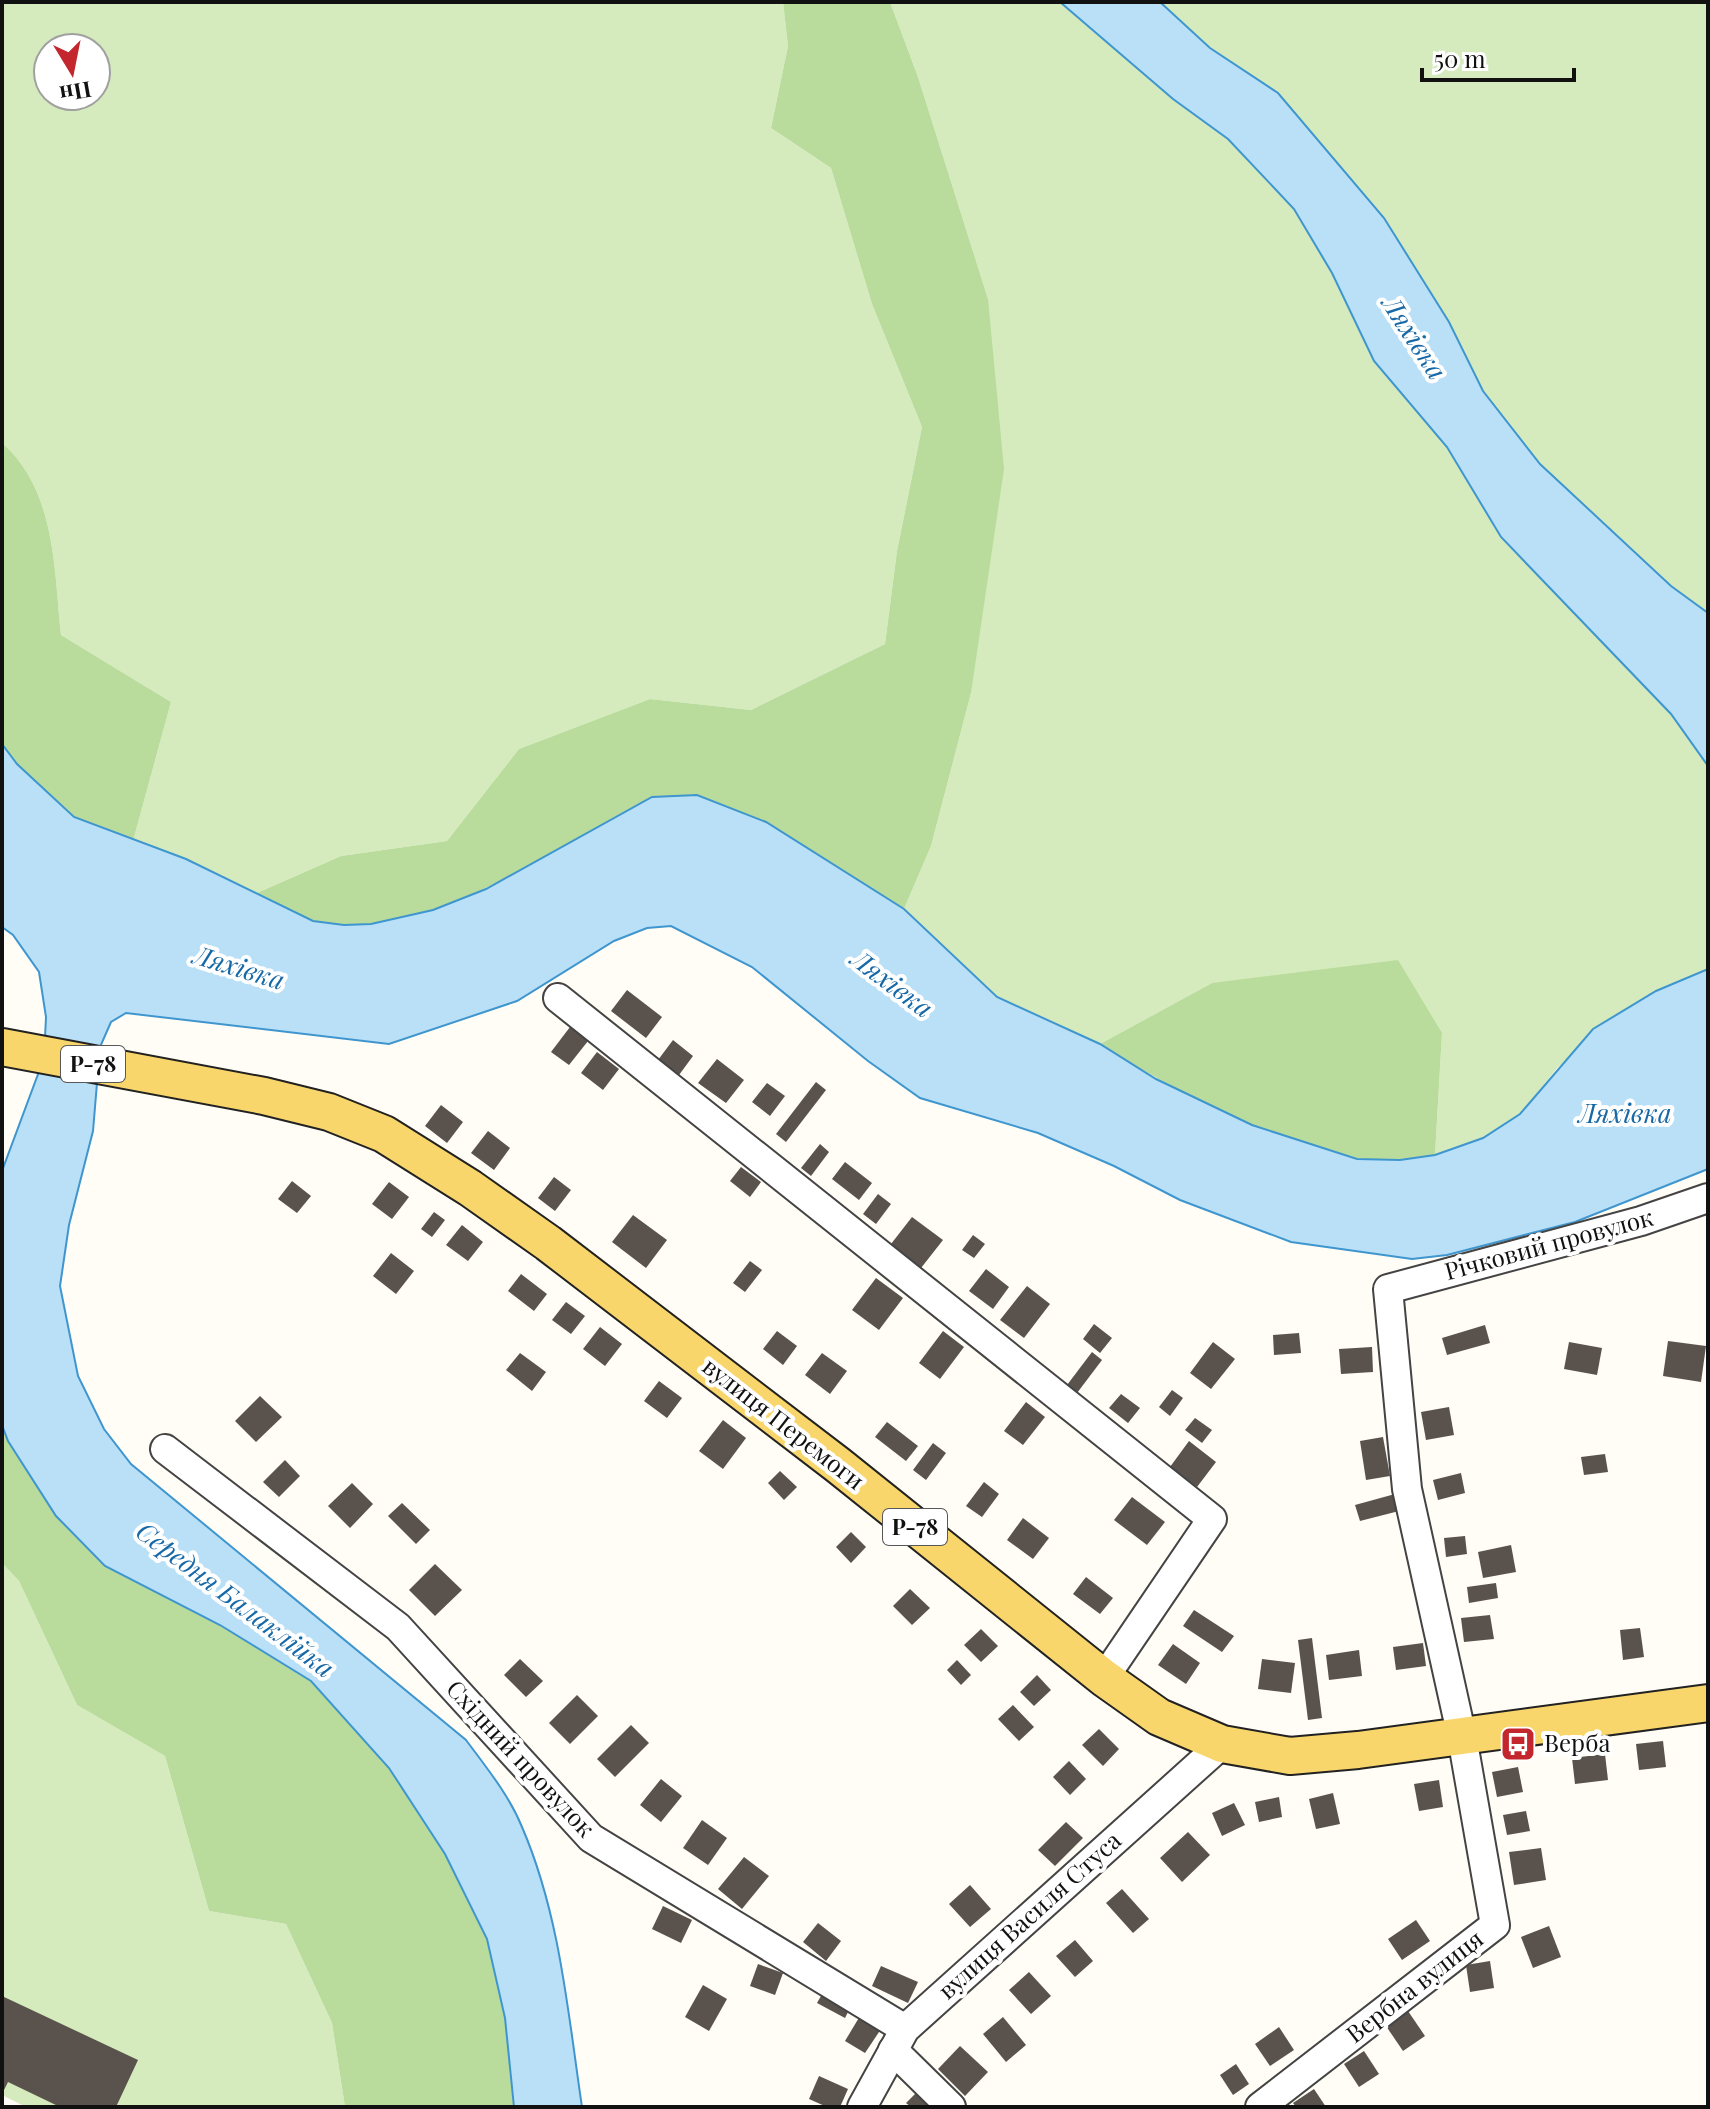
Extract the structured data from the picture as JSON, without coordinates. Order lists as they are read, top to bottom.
{
  "streets": {
    "main road": ["Р-78", "вулиця Перемоги"],
    "street": [
      "Річковий провулок",
      "Східний провулок",
      "вулиця Василя Стуса",
      "Вербна вулиця"
    ]
  },
  "crossings": [
    ["Річковий провулок", "вулиця Перемоги"],
    ["Річковий провулок", "Вербна вулиця"],
    ["вулиця Перемоги", "вулиця Василя Стуса"],
    ["вулиця Перемоги", "Вербна вулиця"],
    ["Східний провулок", "вулиця Василя Стуса"]
  ],
  "water": ["Ляхівка", "Середня Балаклійка"],
  "places": {
    "bus stop": ["Верба"]
  },
  "scale_bar": "50 m",
  "north": "bottom"
}
